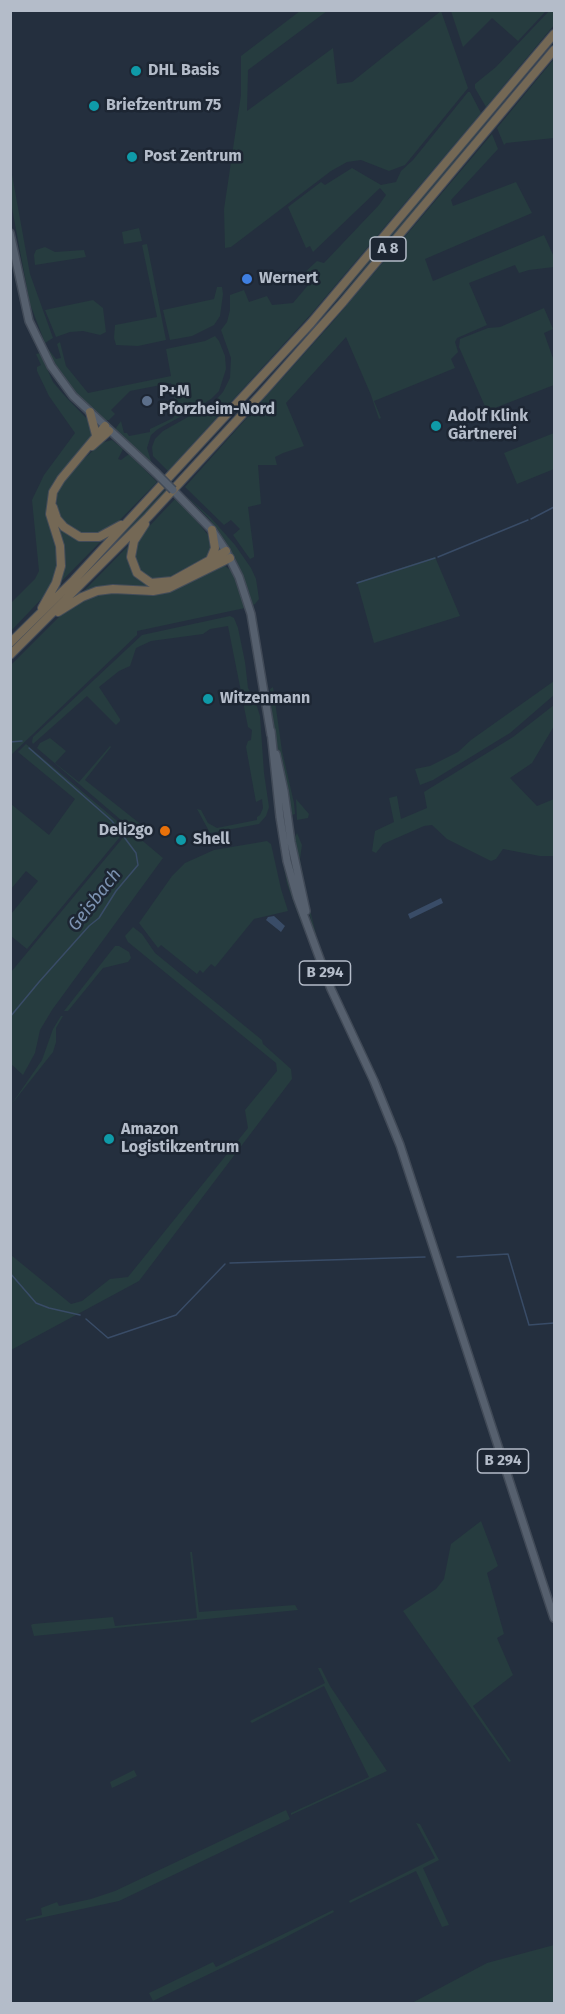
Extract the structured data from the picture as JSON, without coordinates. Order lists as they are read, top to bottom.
{
  "streets": {
    "highway": ["A 8"],
    "main road": ["B 294"]
  },
  "water": ["Geisbach"],
  "places": [
    "DHL Basis",
    "Briefzentrum 75",
    "Post Zentrum",
    "Wernert",
    "P+M Pforzheim-Nord",
    "Adolf Klink Gärtnerei",
    "Witzenmann",
    "Deli2go",
    "Shell",
    "Amazon Logistikzentrum"
  ]
}
